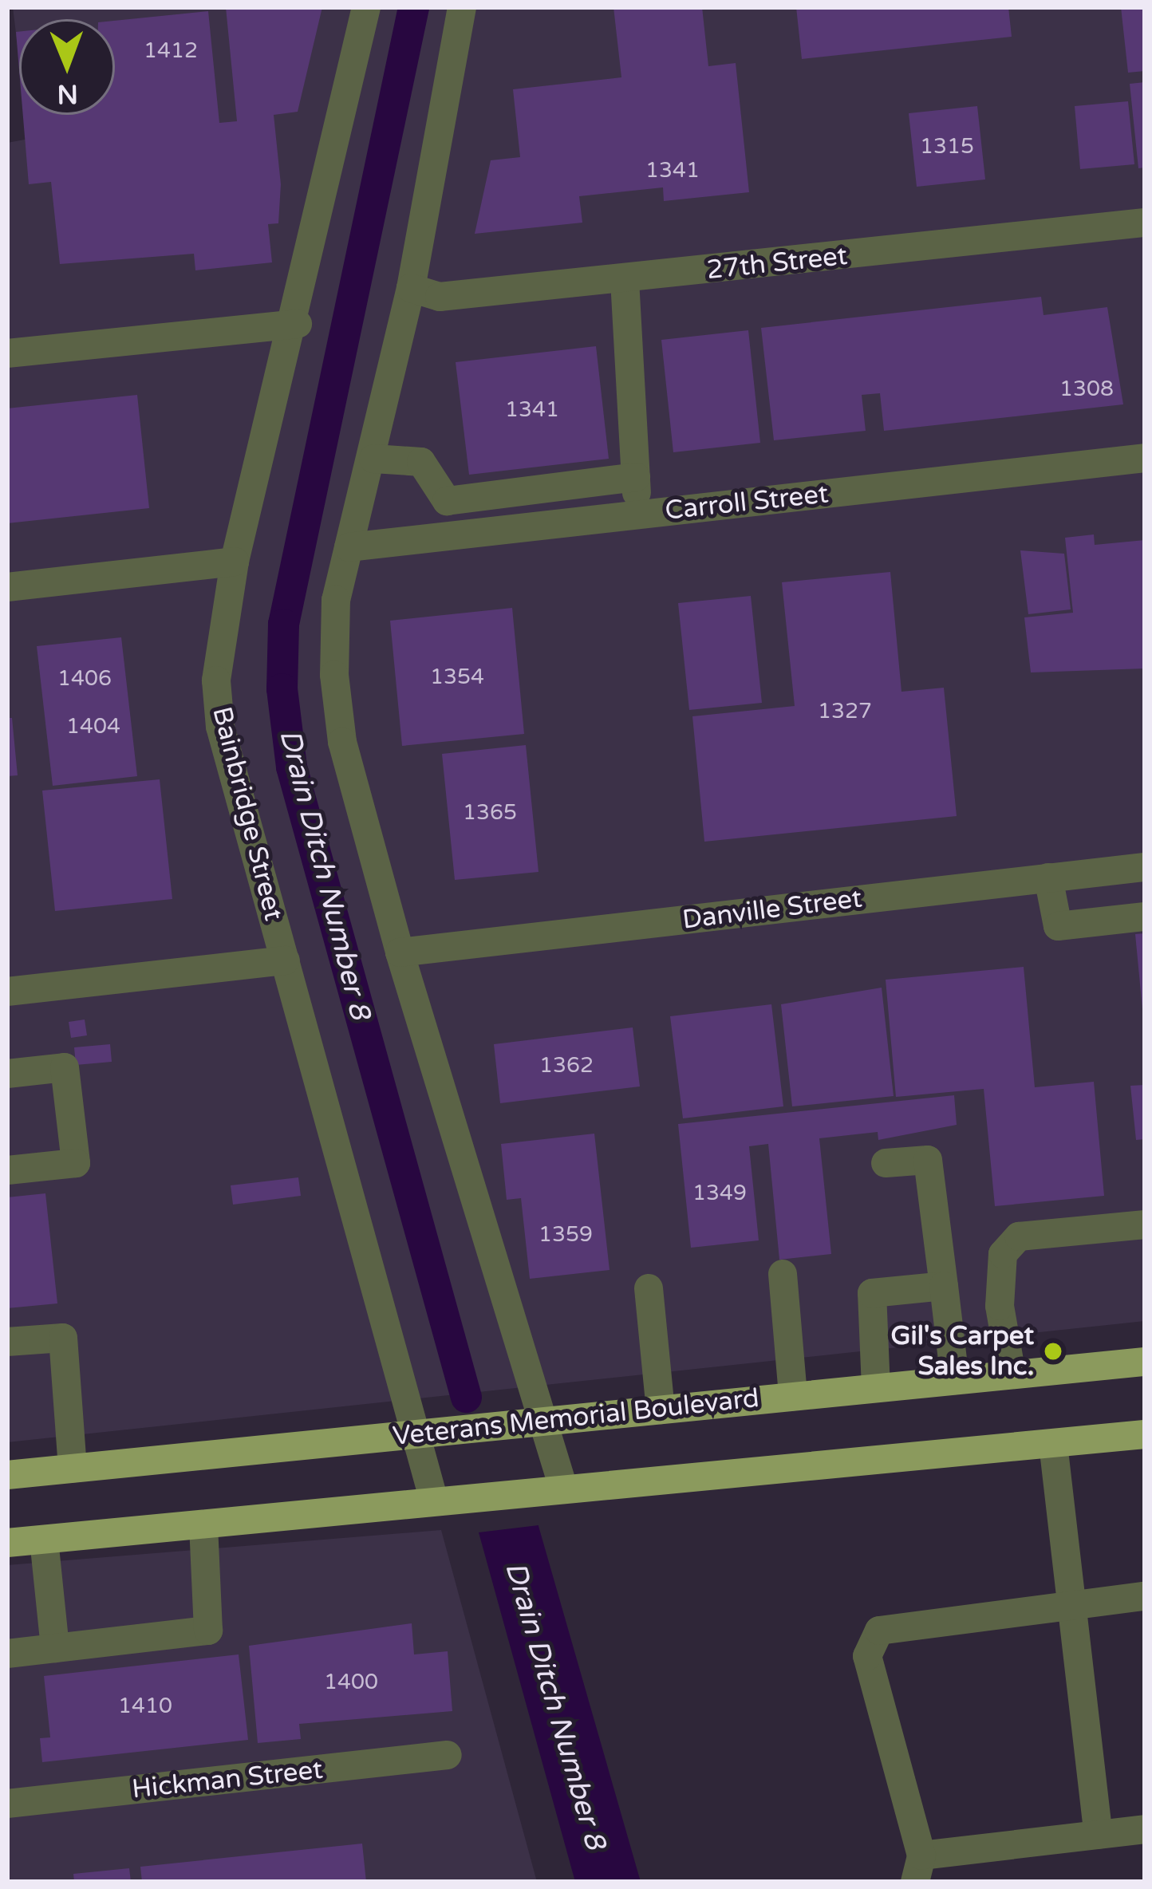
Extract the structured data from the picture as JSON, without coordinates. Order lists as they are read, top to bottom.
{
  "streets": {
    "main road": ["Veterans Memorial Boulevard"],
    "street": [
      "27th Street",
      "Carroll Street",
      "Bainbridge Street",
      "Danville Street",
      "Hickman Street"
    ]
  },
  "crossings": [
    ["Bainbridge Street", "Veterans Memorial Boulevard"]
  ],
  "water": ["Drain Ditch Number 8"],
  "places": ["Gil's Carpet Sales Inc."],
  "house_numbers": [
    "1412",
    "1315",
    "1341",
    "1308",
    "1341",
    "1354",
    "1406",
    "1327",
    "1404",
    "1365",
    "1362",
    "1349",
    "1359",
    "1400",
    "1410"
  ],
  "north": "bottom"
}
